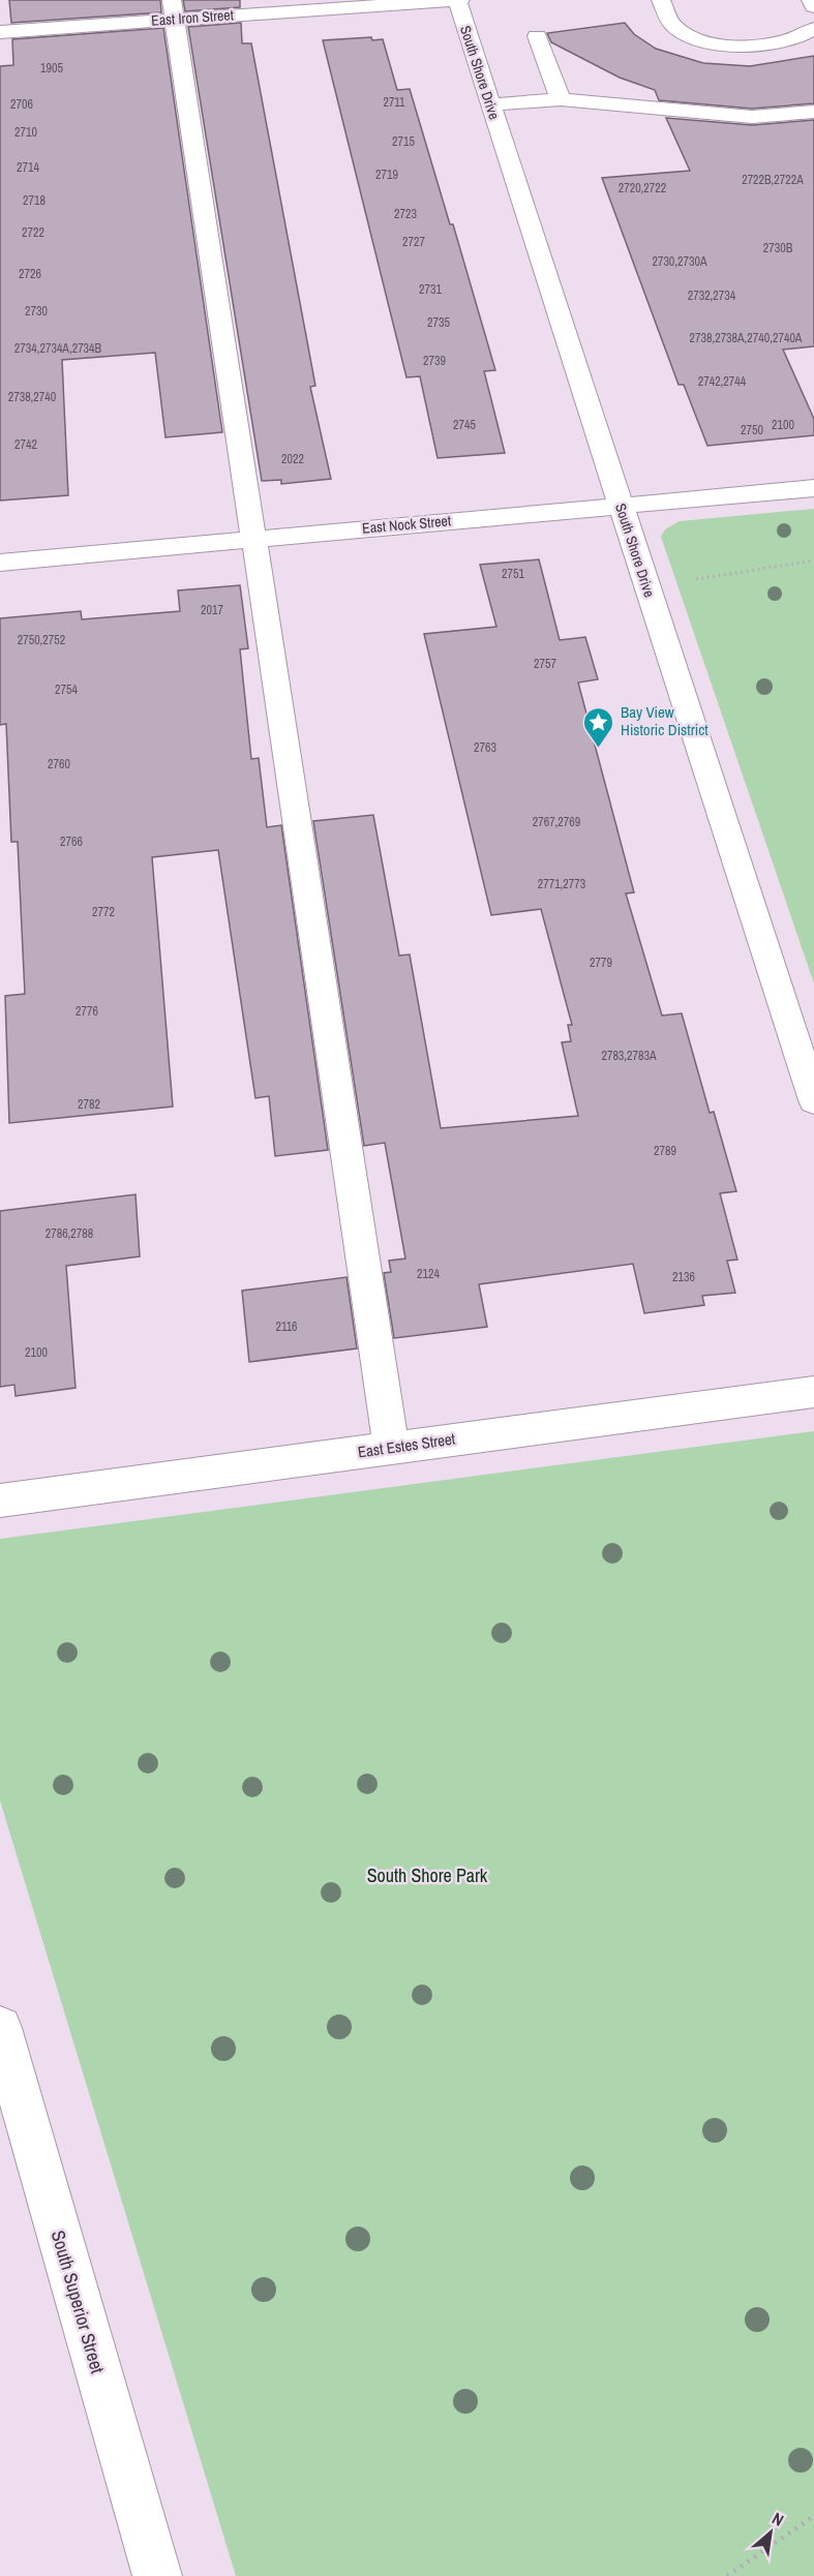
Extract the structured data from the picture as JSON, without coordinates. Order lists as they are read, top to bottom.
{
  "streets": {
    "street": [
      "East Iron Street",
      "South Shore Drive",
      "East Nock Street",
      "East Estes Street",
      "South Superior Street"
    ]
  },
  "crossings": [
    ["East Iron Street", "South Shore Drive"],
    ["South Shore Drive", "East Nock Street"]
  ],
  "parks": ["South Shore Park"],
  "places": {
    "place": ["Bay View Historic District"]
  },
  "house_numbers": [
    "1905",
    "2711",
    "2706",
    "2710",
    "2715",
    "2714",
    "2719",
    "2722B,2722A",
    "2720,2722",
    "2718",
    "2723",
    "2722",
    "2727",
    "2730B",
    "2730,2730A",
    "2726",
    "2731",
    "2732,2734",
    "2730",
    "2735",
    "2738,2738A,2740,2740A",
    "2734,2734A,2734B",
    "2739",
    "2742,2744",
    "2738,2740",
    "2745",
    "2100",
    "2750",
    "2742",
    "2022",
    "2751",
    "2017",
    "2750,2752",
    "2757",
    "2754",
    "2763",
    "2760",
    "2767,2769",
    "2766",
    "2771,2773",
    "2772",
    "2779",
    "2776",
    "2783,2783A",
    "2782",
    "2789",
    "2786,2788",
    "2124",
    "2136",
    "2116",
    "2100"
  ],
  "north": "top right"
}
